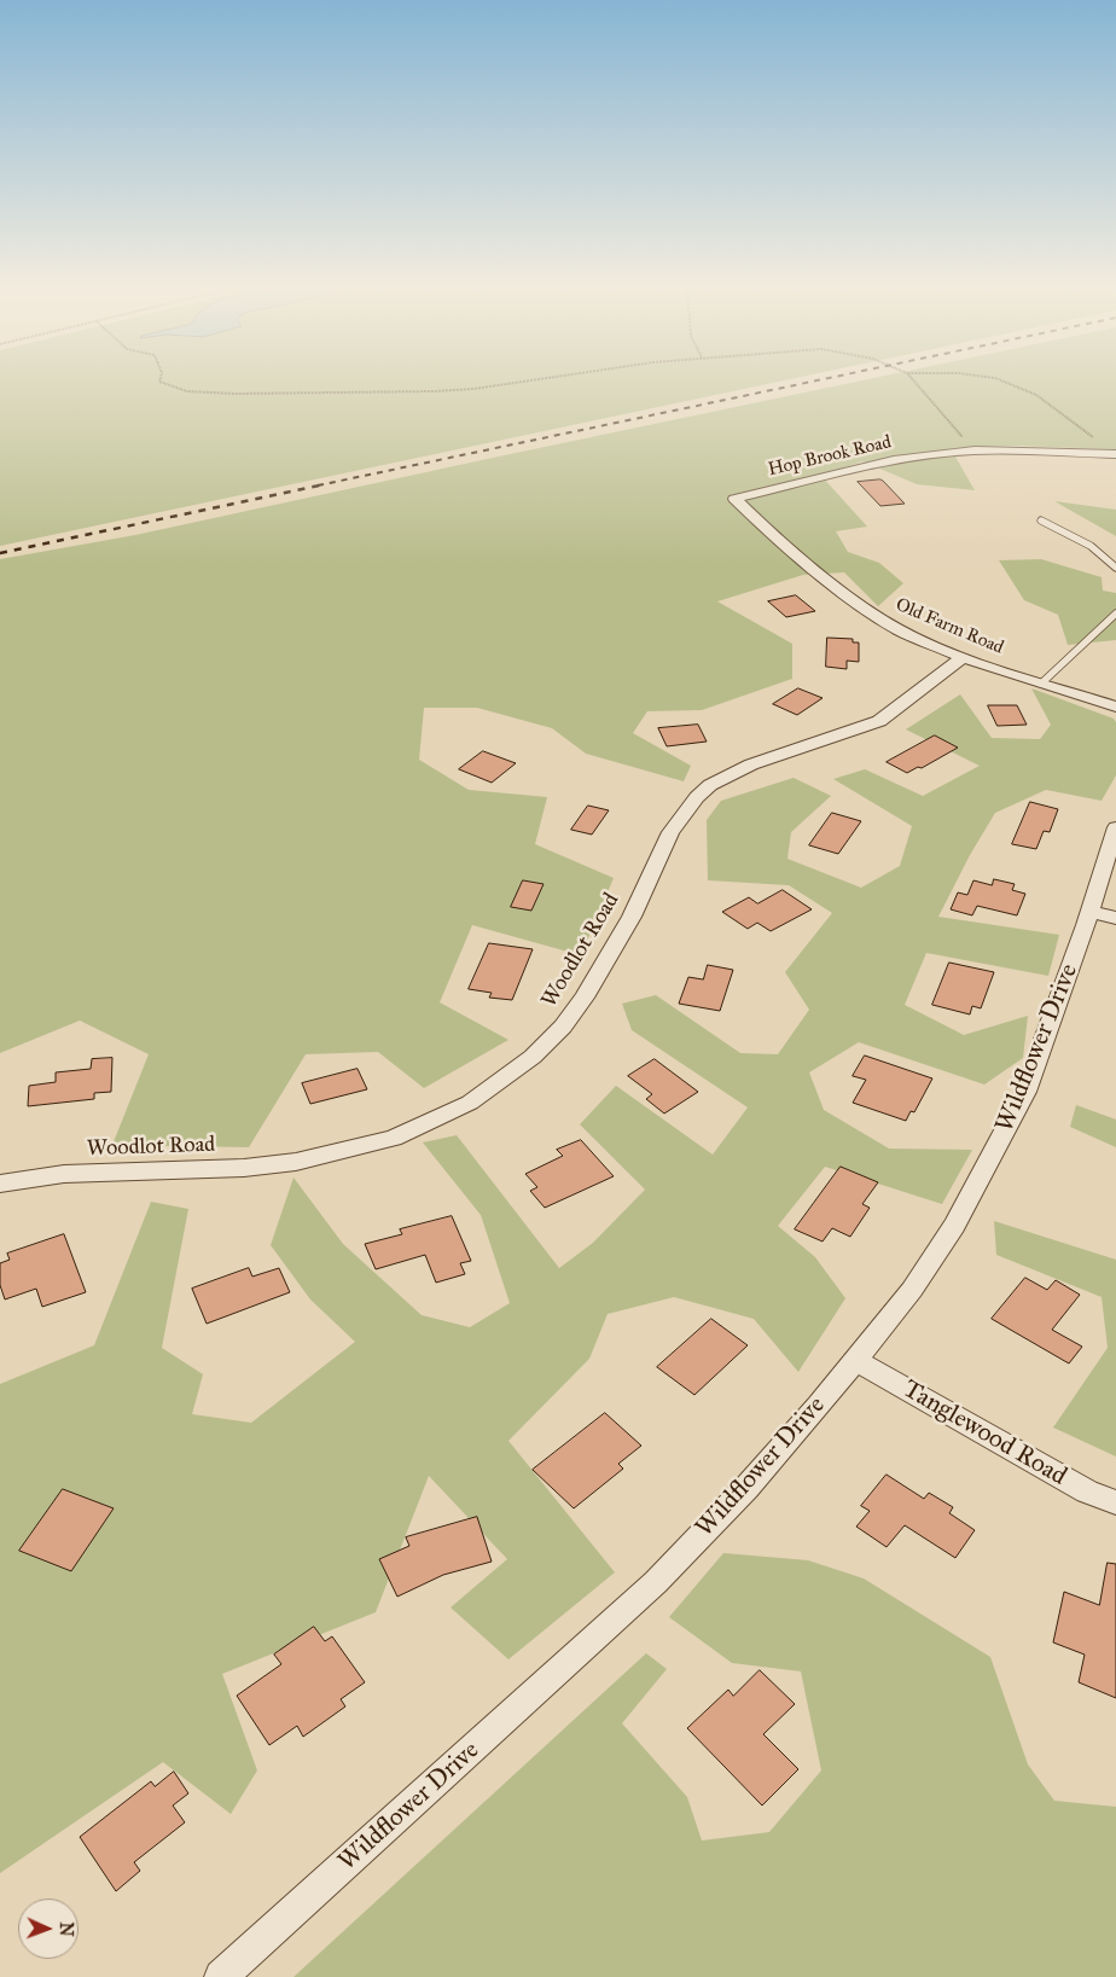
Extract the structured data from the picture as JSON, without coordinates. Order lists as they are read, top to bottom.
{
  "streets": {
    "street": [
      "Hop Brook Road",
      "Old Farm Road",
      "Woodlot Road",
      "Wildflower Drive",
      "Tanglewood Road"
    ]
  },
  "crossings": [
    ["Hop Brook Road", "Old Farm Road"],
    ["Old Farm Road", "Woodlot Road"],
    ["Wildflower Drive", "Tanglewood Road"]
  ],
  "north": "right"
}
